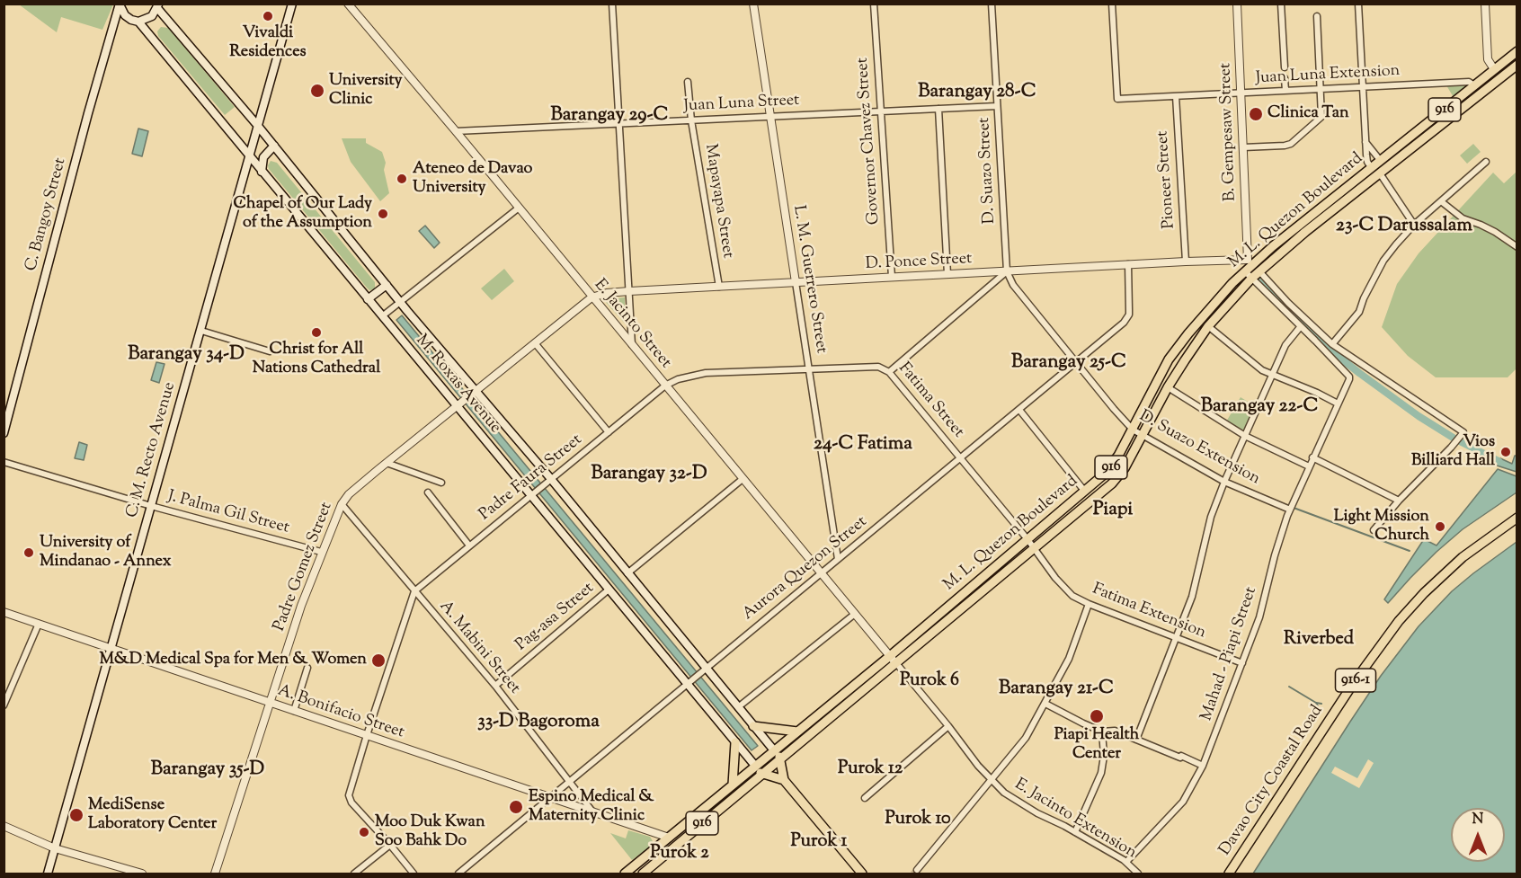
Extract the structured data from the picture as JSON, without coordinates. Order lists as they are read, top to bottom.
{
  "streets": {
    "main road": [
      "916",
      "M. L. Quezon Boulevard",
      "C. Bangoy Street",
      "M. Roxas Avenue",
      "C. M. Recto Avenue",
      "916-1",
      "Davao City Coastal Road"
    ],
    "street": [
      "Juan Luna Extension",
      "Juan Luna Street",
      "B. Gempesaw Street",
      "Governor Chavez Street",
      "D. Suazo Street",
      "Pioneer Street",
      "Mapayapa Street",
      "D. Ponce Street",
      "L. M. Guerrero Street",
      "E. Jacinto Street",
      "Fatima Street",
      "D. Suazo Extension",
      "Padre Faura Street",
      "J. Palma Gil Street",
      "Padre Gomez Street",
      "Aurora Quezon Street",
      "Fatima Extension",
      "Pag-asa Street",
      "A. Mabini Street",
      "Mahad - Piapi Street",
      "A. Bonifacio Street",
      "E. Jacinto Extension"
    ]
  },
  "crossings": [
    ["Juan Luna Extension", "B. Gempesaw Street"],
    ["Juan Luna Extension", "Pioneer Street"],
    ["Juan Luna Extension", "M. L. Quezon Boulevard"],
    ["Juan Luna Street", "Governor Chavez Street"],
    ["Juan Luna Street", "D. Suazo Street"],
    ["Juan Luna Street", "Mapayapa Street"],
    ["Juan Luna Street", "L. M. Guerrero Street"],
    ["Juan Luna Street", "E. Jacinto Street"],
    ["B. Gempesaw Street", "M. L. Quezon Boulevard"],
    ["B. Gempesaw Street", "D. Ponce Street"],
    ["Governor Chavez Street", "D. Ponce Street"],
    ["D. Suazo Street", "D. Ponce Street"],
    ["D. Suazo Street", "D. Suazo Extension"],
    ["Pioneer Street", "D. Ponce Street"],
    ["Mapayapa Street", "D. Ponce Street"],
    ["M. L. Quezon Boulevard", "D. Ponce Street"],
    ["M. L. Quezon Boulevard", "E. Jacinto Street"],
    ["M. L. Quezon Boulevard", "M. Roxas Avenue"],
    ["M. L. Quezon Boulevard", "Fatima Street"],
    ["M. L. Quezon Boulevard", "D. Suazo Extension"],
    ["M. L. Quezon Boulevard", "Fatima Extension"],
    ["M. L. Quezon Boulevard", "A. Bonifacio Street"],
    ["M. L. Quezon Boulevard", "E. Jacinto Extension"],
    ["C. Bangoy Street", "M. Roxas Avenue"],
    ["D. Ponce Street", "L. M. Guerrero Street"],
    ["D. Ponce Street", "E. Jacinto Street"],
    ["D. Ponce Street", "D. Suazo Extension"],
    ["D. Ponce Street", "Padre Gomez Street"],
    ["D. Ponce Street", "Aurora Quezon Street"],
    ["L. M. Guerrero Street", "Fatima Street"],
    ["L. M. Guerrero Street", "Aurora Quezon Street"],
    ["E. Jacinto Street", "Fatima Street"],
    ["E. Jacinto Street", "Padre Faura Street"],
    ["E. Jacinto Street", "Padre Gomez Street"],
    ["E. Jacinto Street", "Aurora Quezon Street"],
    ["E. Jacinto Street", "E. Jacinto Extension"],
    ["M. Roxas Avenue", "C. M. Recto Avenue"],
    ["M. Roxas Avenue", "Padre Faura Street"],
    ["M. Roxas Avenue", "Padre Gomez Street"],
    ["M. Roxas Avenue", "Aurora Quezon Street"],
    ["M. Roxas Avenue", "Pag-asa Street"],
    ["Fatima Street", "Padre Faura Street"],
    ["Fatima Street", "Aurora Quezon Street"],
    ["Fatima Street", "Fatima Extension"],
    ["D. Suazo Extension", "Aurora Quezon Street"],
    ["D. Suazo Extension", "Mahad - Piapi Street"],
    ["C. M. Recto Avenue", "J. Palma Gil Street"],
    ["C. M. Recto Avenue", "A. Bonifacio Street"],
    ["Padre Faura Street", "A. Mabini Street"],
    ["J. Palma Gil Street", "Padre Gomez Street"],
    ["Padre Gomez Street", "A. Mabini Street"],
    ["Padre Gomez Street", "A. Bonifacio Street"],
    ["Aurora Quezon Street", "A. Mabini Street"],
    ["Aurora Quezon Street", "A. Bonifacio Street"],
    ["Fatima Extension", "Mahad - Piapi Street"],
    ["Pag-asa Street", "A. Mabini Street"],
    ["A. Mabini Street", "A. Bonifacio Street"],
    ["Mahad - Piapi Street", "E. Jacinto Extension"]
  ],
  "districts": [
    "Barangay 28-C",
    "Barangay 29-C",
    "23-C Darussalam",
    "Barangay 34-D",
    "Barangay 25-C",
    "Barangay 22-C",
    "24-C Fatima",
    "Barangay 32-D",
    "Piapi",
    "Riverbed",
    "Purok 6",
    "Barangay 21-C",
    "33-D Bagoroma",
    "Barangay 35-D",
    "Purok 12",
    "Purok 10",
    "Purok 1",
    "Purok 2"
  ],
  "places": [
    "Vivaldi Residences",
    "University Clinic",
    "Clinica Tan",
    "Ateneo de Davao University",
    "Chapel of Our Lady of the Assumption",
    "Christ for All Nations Cathedral",
    "Vios Billiard Hall",
    "Light Mission Church",
    "University of Mindanao - Annex",
    "M&D Medical Spa for Men & Women",
    "Piapi Health Center",
    "Espino Medical & Maternity Clinic",
    "MediSense Laboratory Center",
    "Moo Duk Kwan Soo Bahk Do"
  ],
  "north": "top"
}
